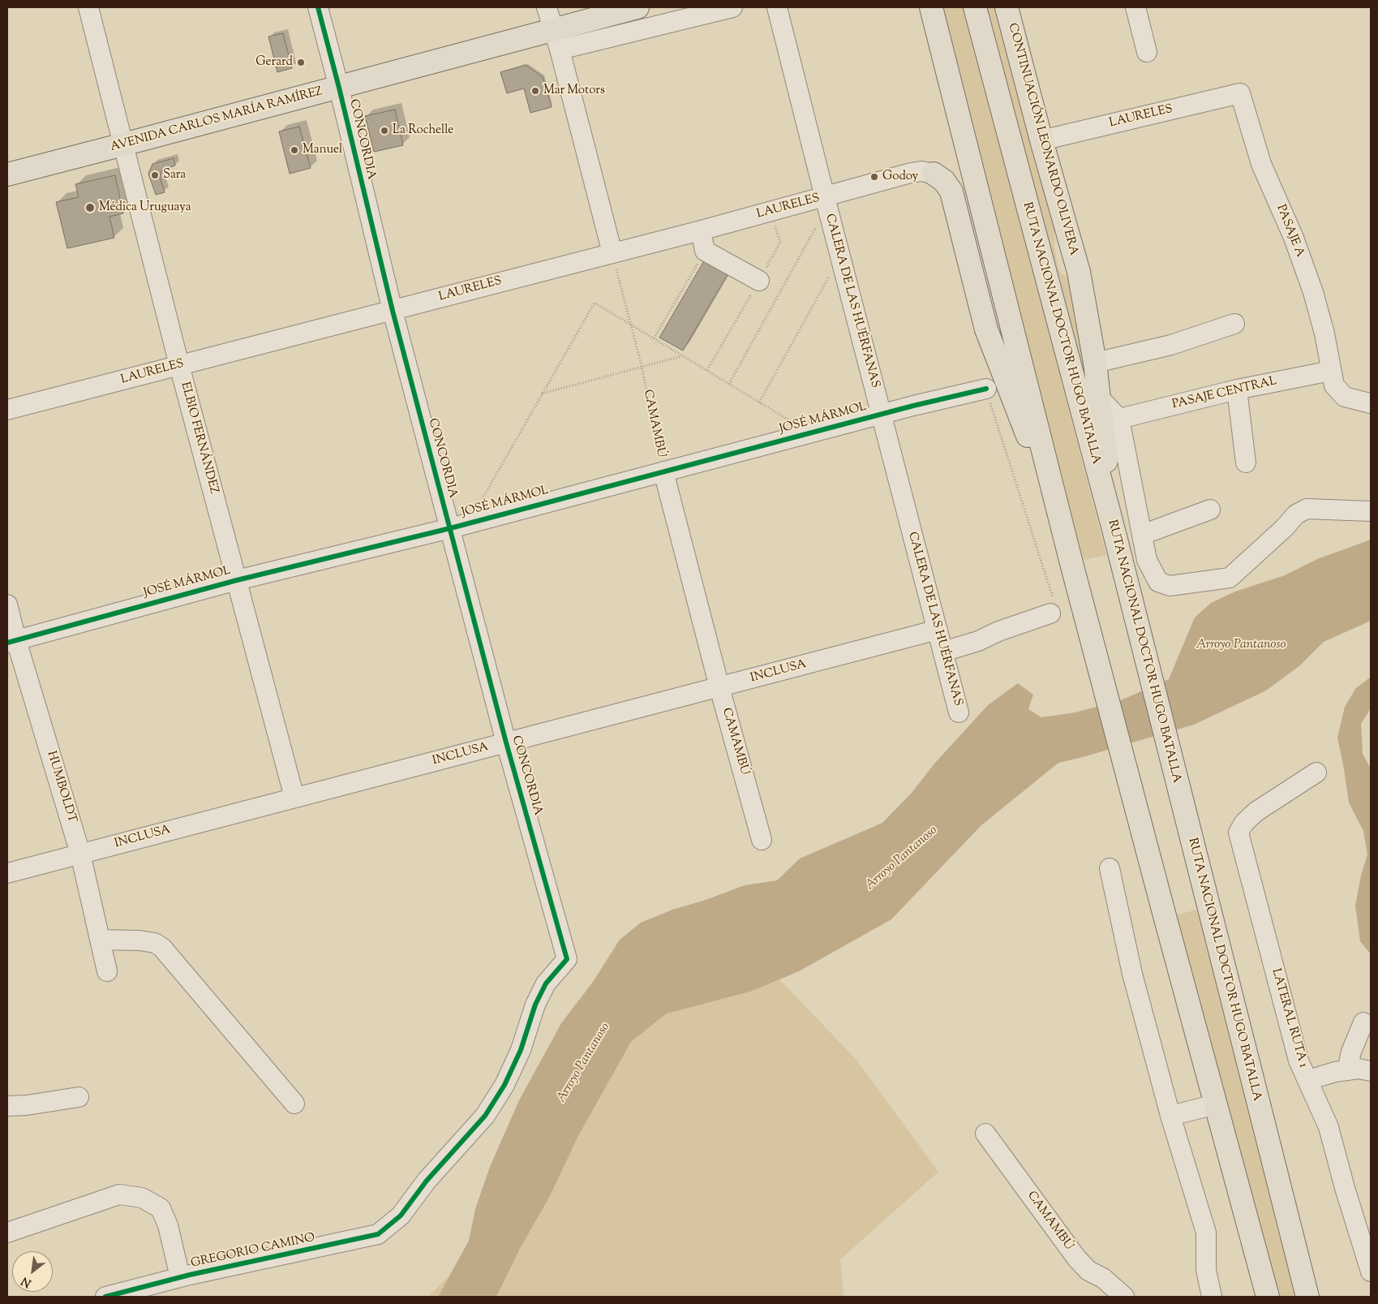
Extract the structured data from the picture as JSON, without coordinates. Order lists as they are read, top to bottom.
{
  "streets": {
    "main road": ["AVENIDA CARLOS MARÍA RAMÍREZ", "CONTINUACIÓN LEONARDO OLIVERA", "RUTA NACIONAL DOCTOR HUGO BATALLA"],
    "street": [
      "LAURELES",
      "CONCORDIA",
      "PASAJE A",
      "CALERA DE LAS HUÉRFANAS",
      "PASAJE CENTRAL",
      "JOSÉ MÁRMOL",
      "CAMAMBÚ",
      "ELBIO FERNÁNDEZ",
      "INCLUSA",
      "HUMBOLDT",
      "LATERAL RUTA 1",
      "GREGORIO CAMINO"
    ]
  },
  "crossings": [
    ["LAURELES", "CONCORDIA"],
    ["LAURELES", "CONTINUACIÓN LEONARDO OLIVERA"],
    ["LAURELES", "PASAJE A"],
    ["LAURELES", "CALERA DE LAS HUÉRFANAS"],
    ["LAURELES", "CAMAMBÚ"],
    ["LAURELES", "ELBIO FERNÁNDEZ"],
    ["AVENIDA CARLOS MARÍA RAMÍREZ", "CONCORDIA"],
    ["AVENIDA CARLOS MARÍA RAMÍREZ", "ELBIO FERNÁNDEZ"],
    ["CONCORDIA", "JOSÉ MÁRMOL"],
    ["CONCORDIA", "INCLUSA"],
    ["CONCORDIA", "GREGORIO CAMINO"],
    ["CONTINUACIÓN LEONARDO OLIVERA", "RUTA NACIONAL DOCTOR HUGO BATALLA"],
    ["PASAJE A", "PASAJE CENTRAL"],
    ["CALERA DE LAS HUÉRFANAS", "JOSÉ MÁRMOL"],
    ["CALERA DE LAS HUÉRFANAS", "INCLUSA"],
    ["JOSÉ MÁRMOL", "CAMAMBÚ"],
    ["JOSÉ MÁRMOL", "ELBIO FERNÁNDEZ"],
    ["JOSÉ MÁRMOL", "HUMBOLDT"],
    ["CAMAMBÚ", "INCLUSA"],
    ["ELBIO FERNÁNDEZ", "INCLUSA"],
    ["INCLUSA", "HUMBOLDT"]
  ],
  "water": ["Arroyo Pantanoso"],
  "places": [
    "Gerard",
    "Mar Motors",
    "La Rochelle",
    "Manuel",
    "Sara",
    "Godoy",
    "Médica Uruguaya"
  ],
  "north": "bottom left"
}
